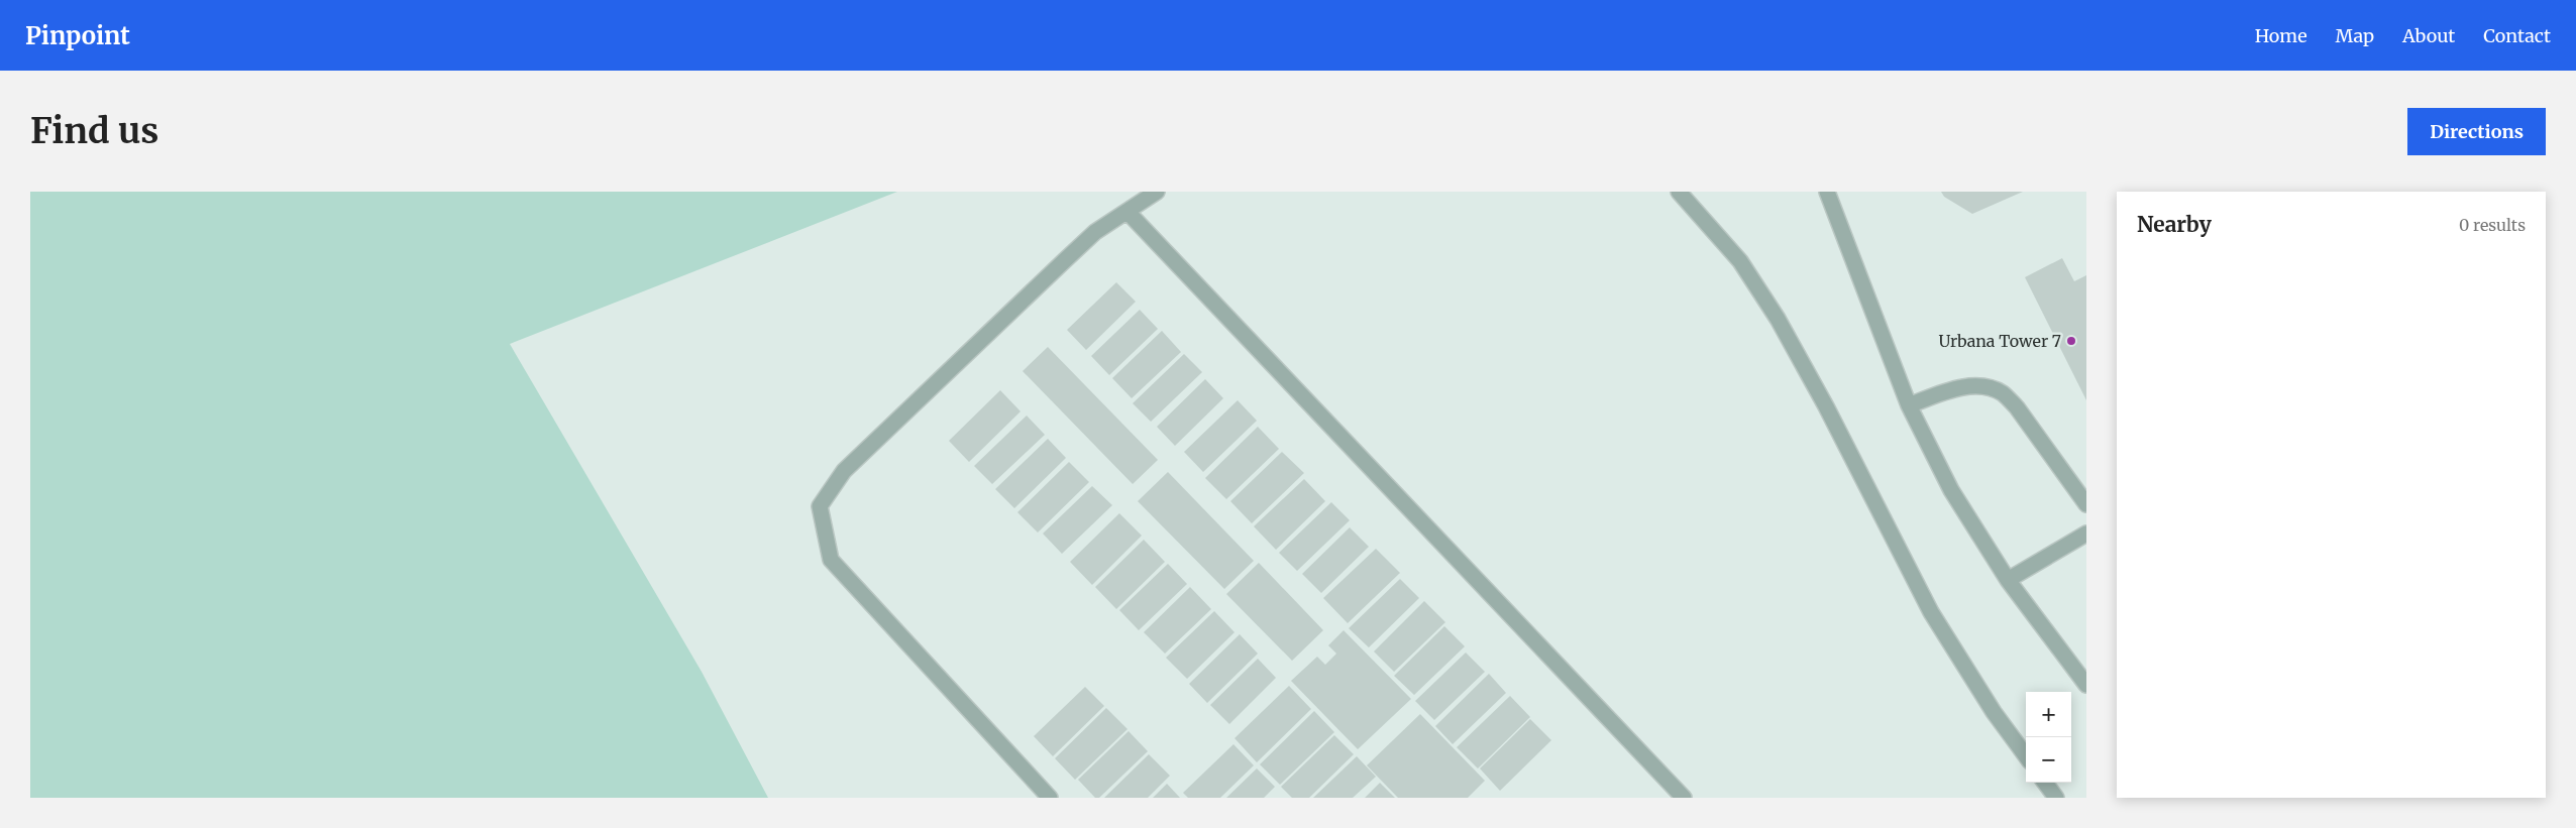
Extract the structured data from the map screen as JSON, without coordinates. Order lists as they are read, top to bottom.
{
  "places": ["Urbana Tower 7"],
  "page": {
    "header": "Pinpoint",
    "nav": [
      "Home",
      "Map",
      "About",
      "Contact"
    ],
    "buttons": "Directions",
    "title": "Find us",
    "heading": ["Nearby", "0 results"],
    "map_buttons": ["+", "−"]
  }
}
